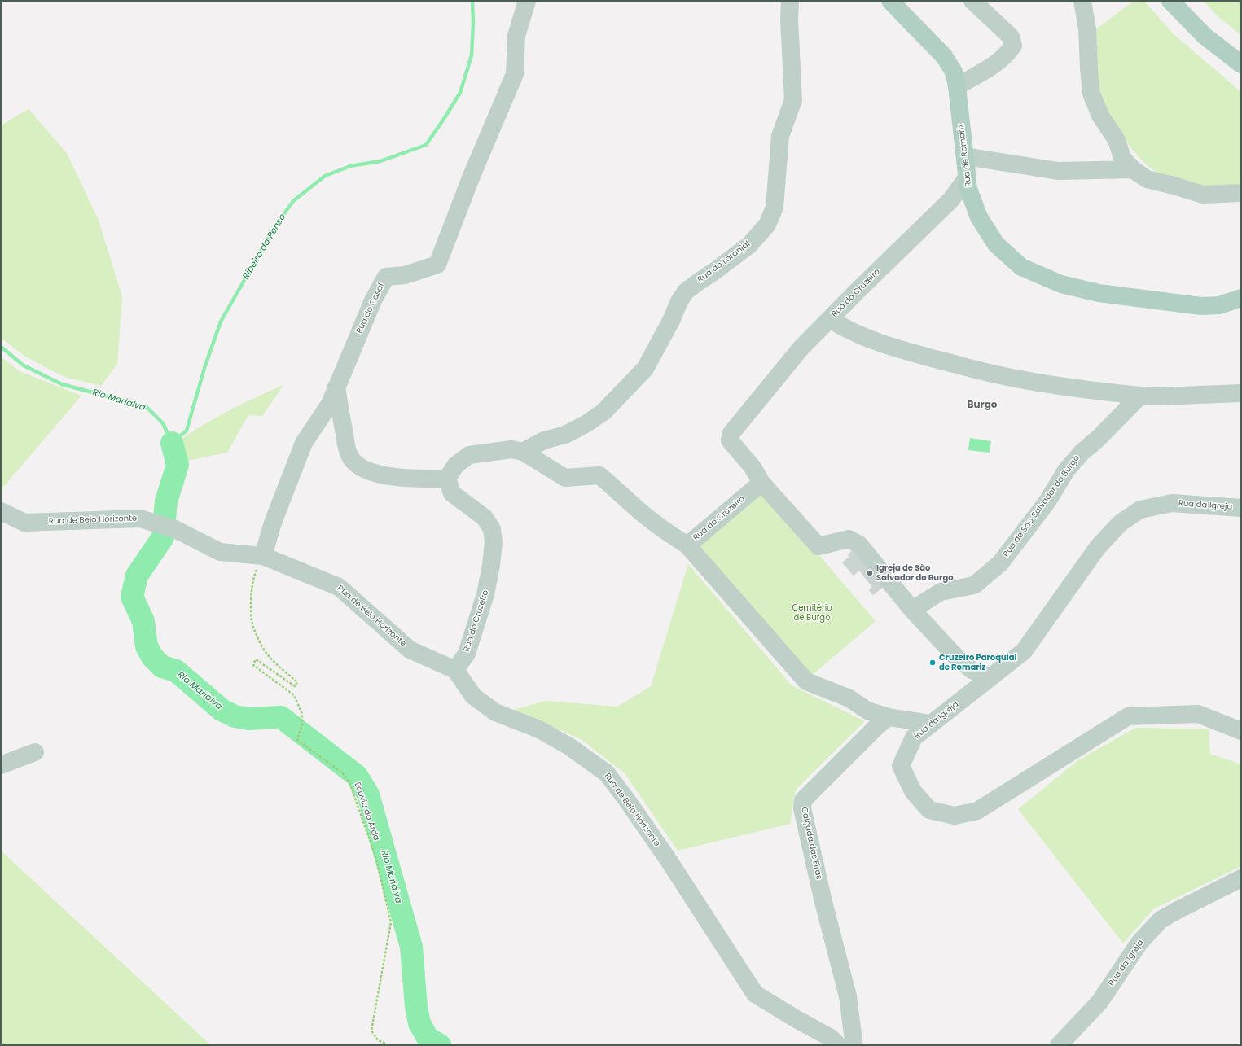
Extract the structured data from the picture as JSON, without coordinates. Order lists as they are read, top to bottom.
{
  "streets": {
    "main road": ["Rua de Romariz"],
    "street": [
      "Rua do Laranjal",
      "Rua do Cruzeiro",
      "Rua do Casal",
      "Rua da Igreja",
      "Rua de São Salvador do Burgo",
      "Rua de Belo Horizonte",
      "Calçada das Eiras"
    ],
    "path": ["Ecovia do Arda"]
  },
  "crossings": [
    ["Rua de Romariz", "Rua do Cruzeiro"],
    ["Rua do Laranjal", "Rua do Cruzeiro"],
    ["Rua do Cruzeiro", "Rua de Belo Horizonte"],
    ["Rua do Casal", "Rua de Belo Horizonte"],
    ["Rua do Casal", "Ecovia do Arda"],
    ["Rua de Belo Horizonte", "Ecovia do Arda"]
  ],
  "districts": ["Burgo"],
  "water": ["Ribeiro do Penso", "Rio Marialva"],
  "parks": ["Cemitério de Burgo"],
  "places": ["Igreja de São Salvador do Burgo", "Cruzeiro Paroquial de Romariz"]
}
